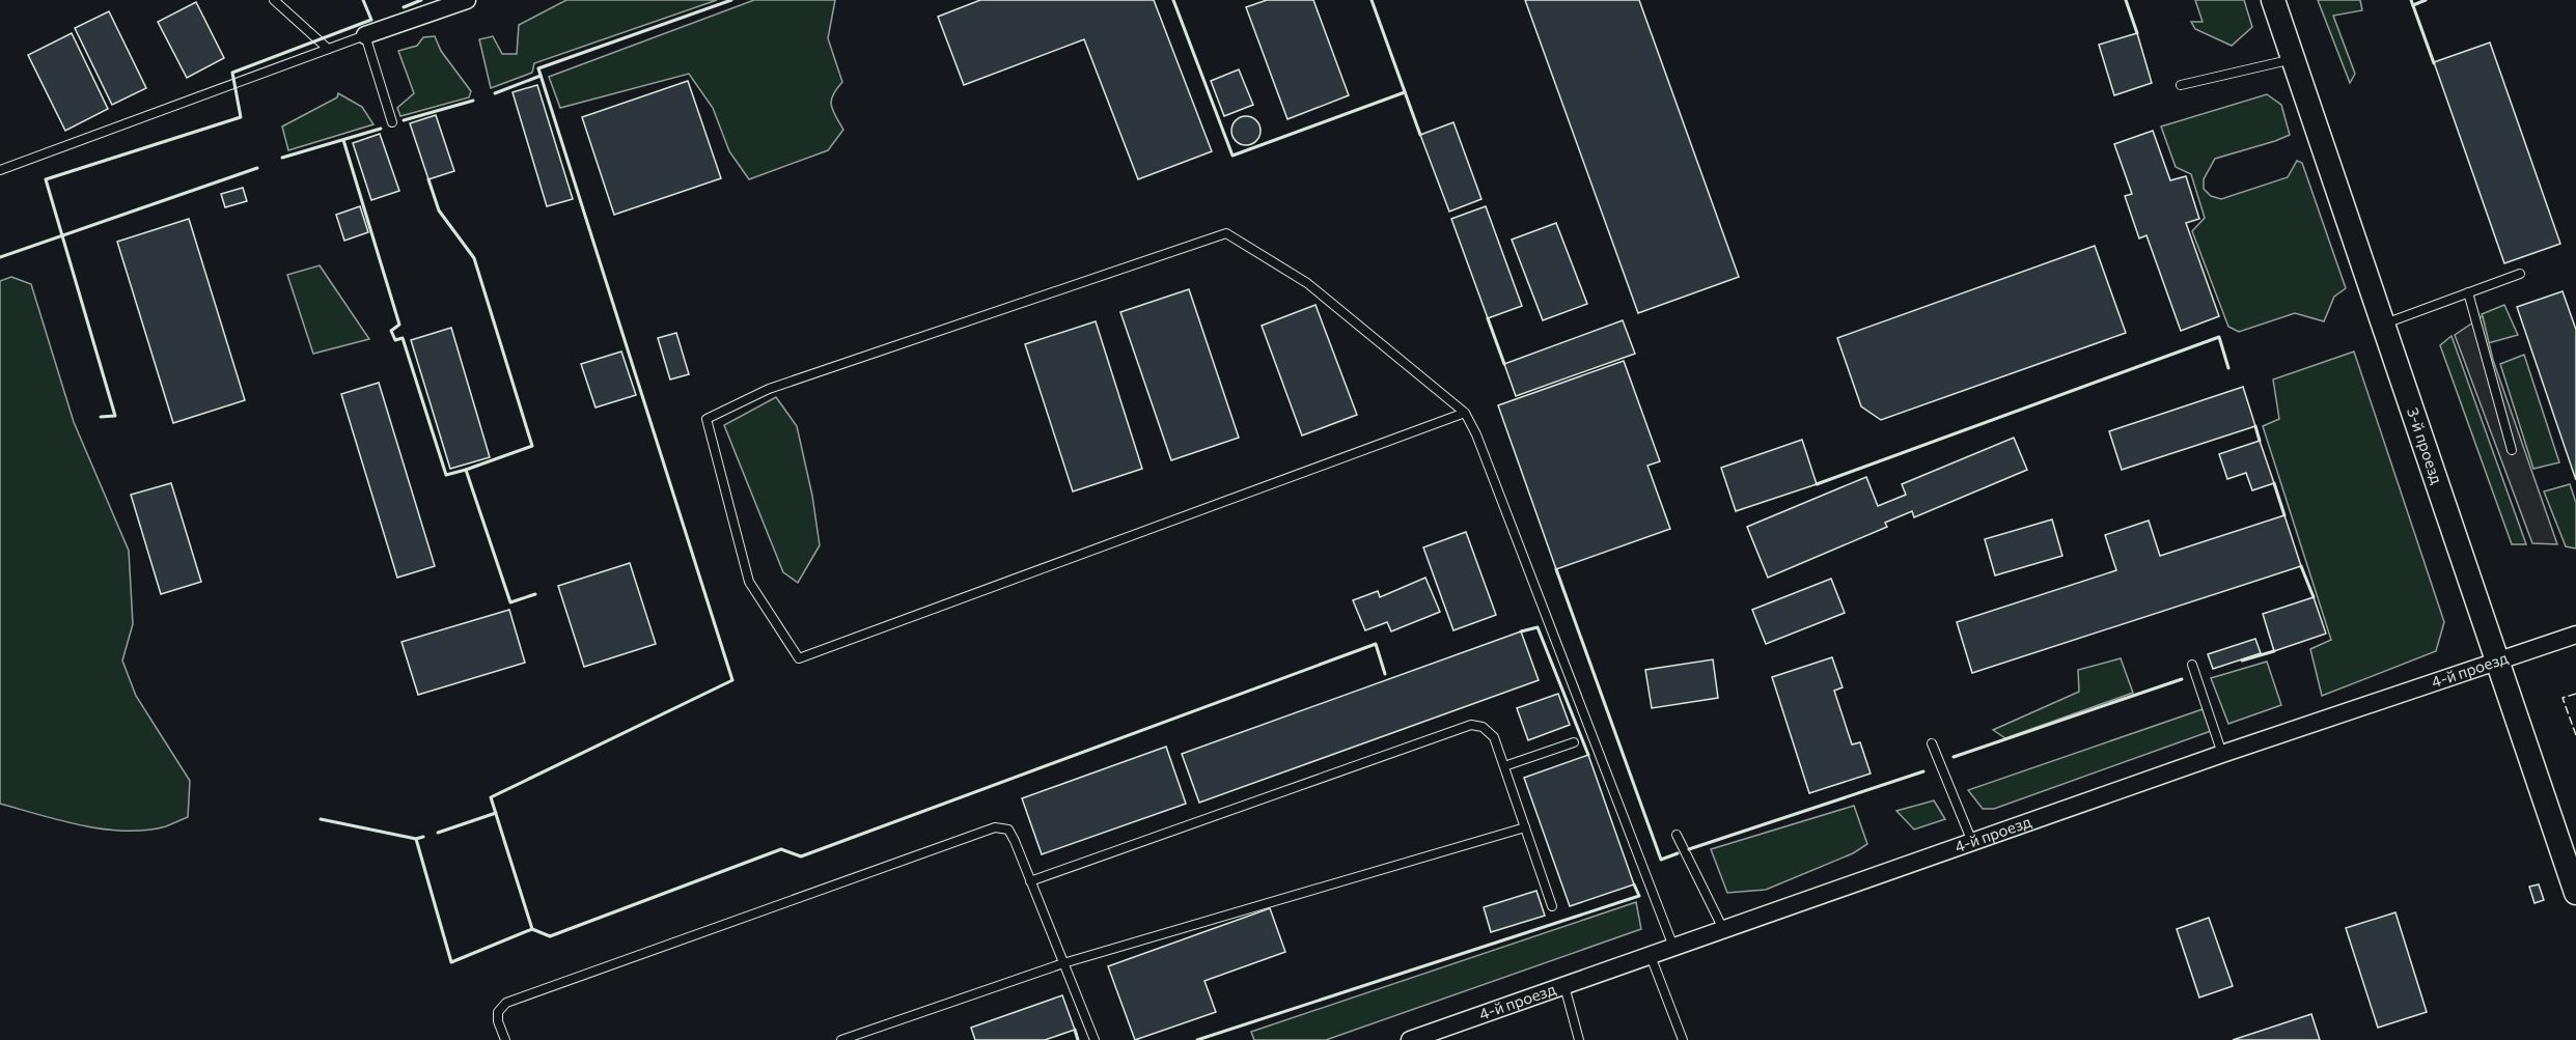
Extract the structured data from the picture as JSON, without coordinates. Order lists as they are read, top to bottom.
{
  "streets": {
    "street": ["3-й проезд", "4-й проезд"]
  },
  "crossings": [
    ["3-й проезд", "4-й проезд"]
  ]
}
